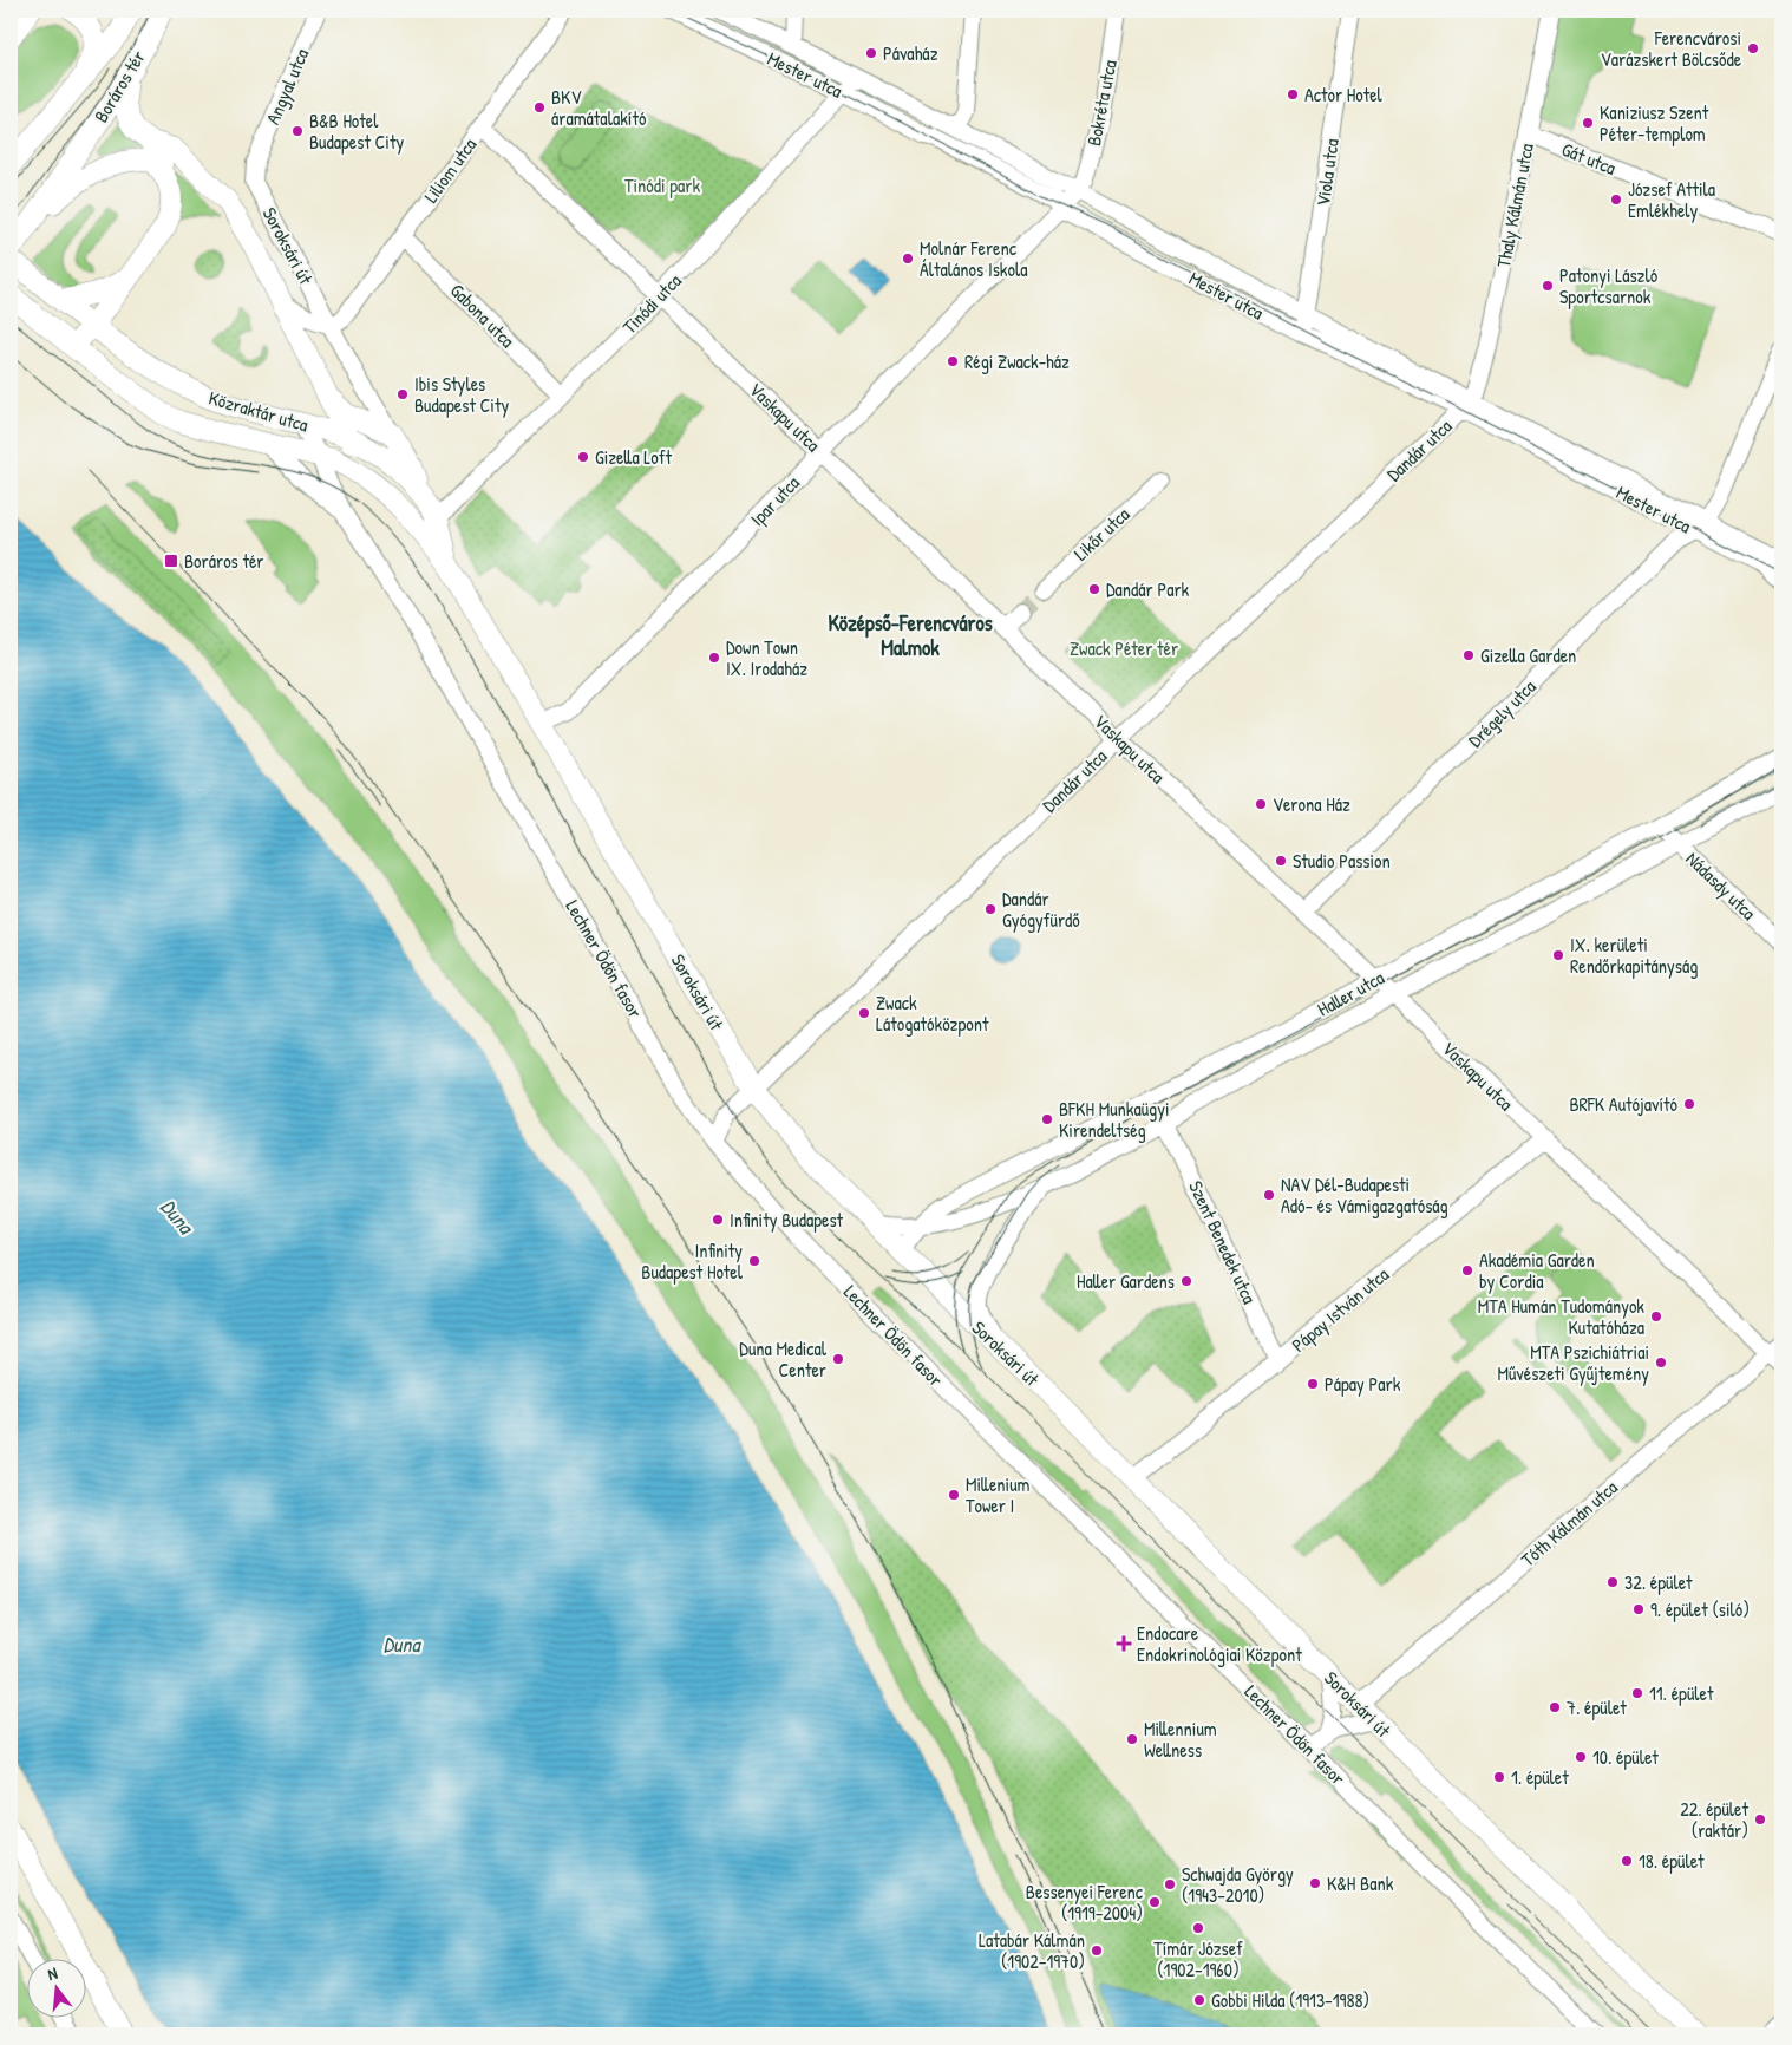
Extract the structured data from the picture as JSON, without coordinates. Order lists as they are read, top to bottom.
{
  "streets": {
    "main road": ["Boráros tér", "Soroksári út", "Közraktár utca"],
    "street": [
      "Mester utca",
      "Angyal utca",
      "Bokréta utca",
      "Gát utca",
      "Liliom utca",
      "Viola utca",
      "Thaly Kálmán utca",
      "Tinódi utca",
      "Gabona utca",
      "Vaskapu utca",
      "Dandár utca",
      "Ipar utca",
      "Likőr utca",
      "Drégely utca",
      "Nádasdy utca",
      "Lechner Ödön fasor",
      "Haller utca",
      "Szent Benedek utca",
      "Pápay István utca",
      "Tóth Kálmán utca"
    ]
  },
  "crossings": [
    ["Mester utca", "Bokréta utca"],
    ["Mester utca", "Viola utca"],
    ["Mester utca", "Thaly Kálmán utca"],
    ["Mester utca", "Tinódi utca"],
    ["Mester utca", "Dandár utca"],
    ["Mester utca", "Ipar utca"],
    ["Mester utca", "Drégely utca"],
    ["Angyal utca", "Soroksári út"],
    ["Bokréta utca", "Ipar utca"],
    ["Gát utca", "Thaly Kálmán utca"],
    ["Liliom utca", "Soroksári út"],
    ["Liliom utca", "Gabona utca"],
    ["Liliom utca", "Vaskapu utca"],
    ["Thaly Kálmán utca", "Dandár utca"],
    ["Soroksári út", "Tinódi utca"],
    ["Soroksári út", "Közraktár utca"],
    ["Soroksári út", "Dandár utca"],
    ["Soroksári út", "Ipar utca"],
    ["Soroksári út", "Haller utca"],
    ["Soroksári út", "Pápay István utca"],
    ["Soroksári út", "Tóth Kálmán utca"],
    ["Tinódi utca", "Gabona utca"],
    ["Tinódi utca", "Vaskapu utca"],
    ["Közraktár utca", "Lechner Ödön fasor"],
    ["Vaskapu utca", "Dandár utca"],
    ["Vaskapu utca", "Ipar utca"],
    ["Vaskapu utca", "Drégely utca"],
    ["Vaskapu utca", "Haller utca"],
    ["Vaskapu utca", "Pápay István utca"],
    ["Vaskapu utca", "Tóth Kálmán utca"],
    ["Dandár utca", "Lechner Ödön fasor"],
    ["Nádasdy utca", "Haller utca"],
    ["Haller utca", "Szent Benedek utca"],
    ["Szent Benedek utca", "Pápay István utca"]
  ],
  "districts": ["Középső-Ferencváros Malmok"],
  "water": ["Duna"],
  "parks": ["Tinódi park", "Zwack Péter tér"],
  "places": {
    "other": [
      "Ferencvárosi Varázskert Bölcsőde",
      "Pávaház",
      "Actor Hotel",
      "BKV áramátalakító",
      "Kaniziusz Szent Péter-templom",
      "B&B Hotel Budapest City",
      "József Attila Emlékhely",
      "Molnár Ferenc Általános Iskola",
      "Patonyi László Sportcsarnok",
      "Régi Zwack-ház",
      "Ibis Styles Budapest City",
      "Gizella Loft",
      "Dandár Park",
      "Gizella Garden",
      "Down Town IX. Irodaház",
      "Verona Ház",
      "Studio Passion",
      "Dandár Gyógyfürdő",
      "IX. kerületi Rendőrkapitányság",
      "Zwack Látogatóközpont",
      "BRFK Autójavító",
      "BFKH Munkaügyi Kirendeltség",
      "NAV Dél-Budapesti Adó- és Vámigazgatóság",
      "Infinity Budapest",
      "Infinity Budapest Hotel",
      "Akadémia Garden by Cordia",
      "Haller Gardens",
      "MTA Humán Tudományok Kutatóháza",
      "Duna Medical Center",
      "MTA Pszichiátriai Művészeti Gyűjtemény",
      "Pápay Park",
      "Millenium Tower I",
      "32. épület",
      "9. épület (siló)",
      "11. épület",
      "7. épület",
      "Millennium Wellness",
      "10. épület",
      "1. épület",
      "22. épület (raktár)",
      "18. épület",
      "K&H Bank",
      "Schwajda György (1943–2010)",
      "Bessenyei Ferenc (1919–2004)",
      "Tímár József (1902–1960)",
      "Latabár Kálmán (1902–1970)",
      "Gobbi Hilda (1913–1988)"
    ],
    "transit": ["Boráros tér"],
    "health": ["Endocare Endokrinológiai Központ"]
  },
  "north": "top"
}
